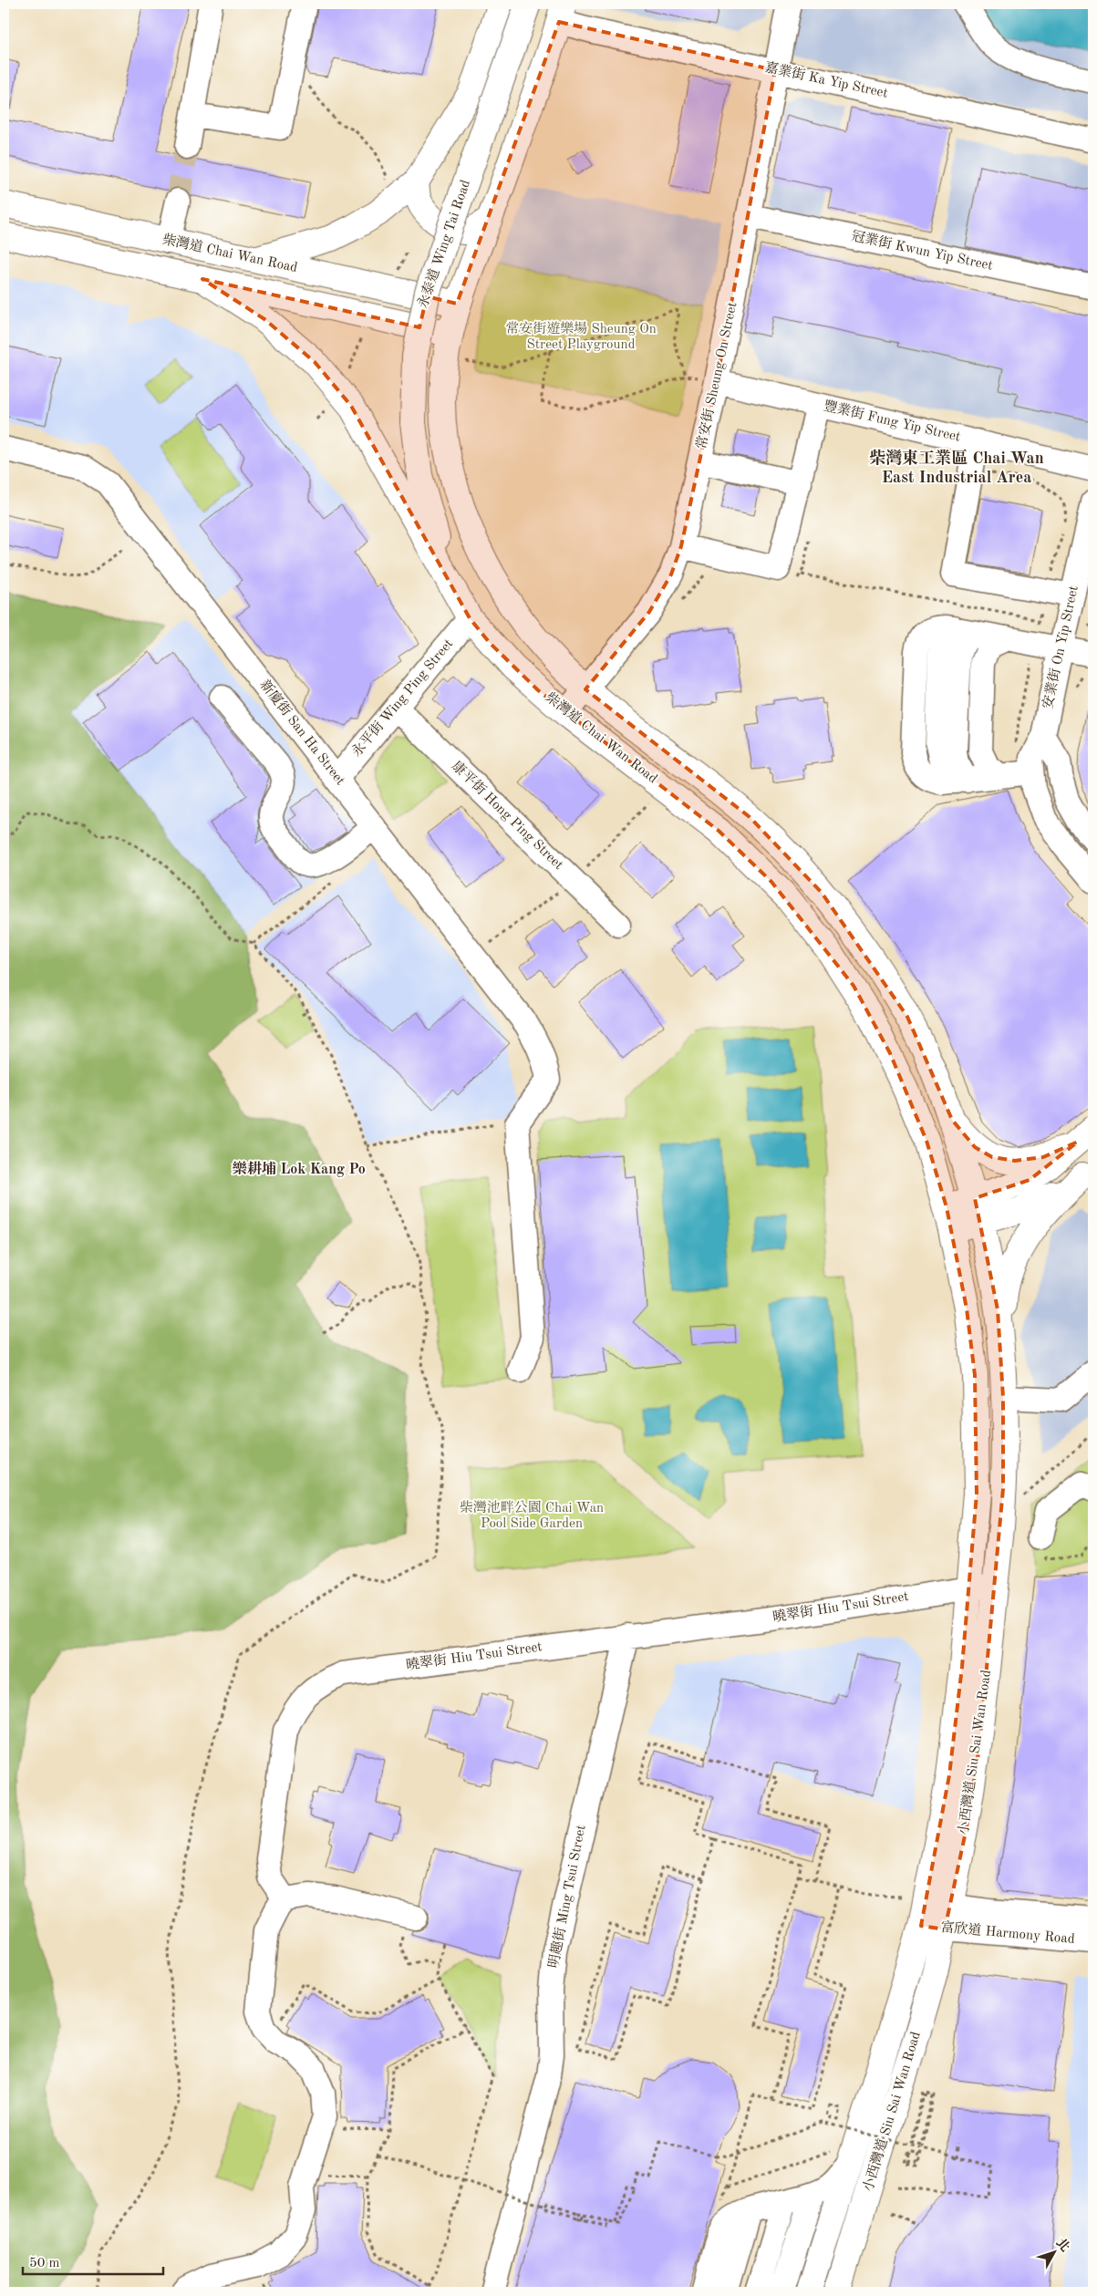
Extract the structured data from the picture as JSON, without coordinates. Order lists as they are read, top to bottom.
{
  "streets": {
    "main road": ["永泰道 Wing Tai Road", "柴灣道 Chai Wan Road", "小西灣道 Siu Sai Wan Road"],
    "street": [
      "嘉業街 Ka Yip Street",
      "冠業街 Kwun Yip Street",
      "常安街 Sheung On Street",
      "豐業街 Fung Yip Street",
      "安業街 On Yip Street",
      "永平街 Wing Ping Street",
      "新廈街 San Ha Street",
      "康平街 Hong Ping Street",
      "曉翠街 Hiu Tsui Street",
      "明趣街 Ming Tsui Street",
      "富欣道 Harmony Road"
    ]
  },
  "crossings": [
    ["嘉業街 Ka Yip Street", "常安街 Sheung On Street"],
    ["永泰道 Wing Tai Road", "柴灣道 Chai Wan Road"],
    ["冠業街 Kwun Yip Street", "常安街 Sheung On Street"],
    ["柴灣道 Chai Wan Road", "常安街 Sheung On Street"],
    ["柴灣道 Chai Wan Road", "永平街 Wing Ping Street"],
    ["柴灣道 Chai Wan Road", "小西灣道 Siu Sai Wan Road"],
    ["常安街 Sheung On Street", "豐業街 Fung Yip Street"],
    ["豐業街 Fung Yip Street", "安業街 On Yip Street"],
    ["永平街 Wing Ping Street", "新廈街 San Ha Street"],
    ["永平街 Wing Ping Street", "康平街 Hong Ping Street"],
    ["曉翠街 Hiu Tsui Street", "小西灣道 Siu Sai Wan Road"],
    ["曉翠街 Hiu Tsui Street", "明趣街 Ming Tsui Street"],
    ["小西灣道 Siu Sai Wan Road", "富欣道 Harmony Road"]
  ],
  "districts": ["柴灣東工業區 Chai Wan East Industrial Area", "樂耕埔 Lok Kang Po"],
  "parks": ["常安街遊樂場 Sheung On Street Playground", "柴灣池畔公園 Chai Wan Pool Side Garden"],
  "scale_bar": "50 m",
  "north": "top right"
}
